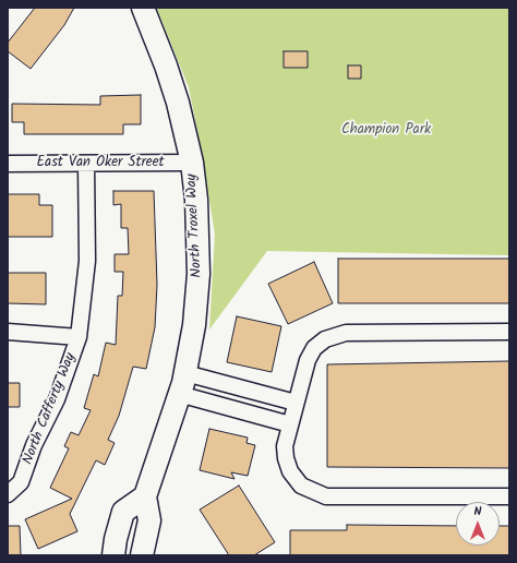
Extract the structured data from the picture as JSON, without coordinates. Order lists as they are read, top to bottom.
{
  "streets": {
    "street": ["East Van Oker Street", "North Troxel Way", "North Cafferty Way"]
  },
  "crossings": [
    ["East Van Oker Street", "North Troxel Way"],
    ["East Van Oker Street", "North Cafferty Way"]
  ],
  "parks": ["Champion Park"],
  "north": "top"
}
